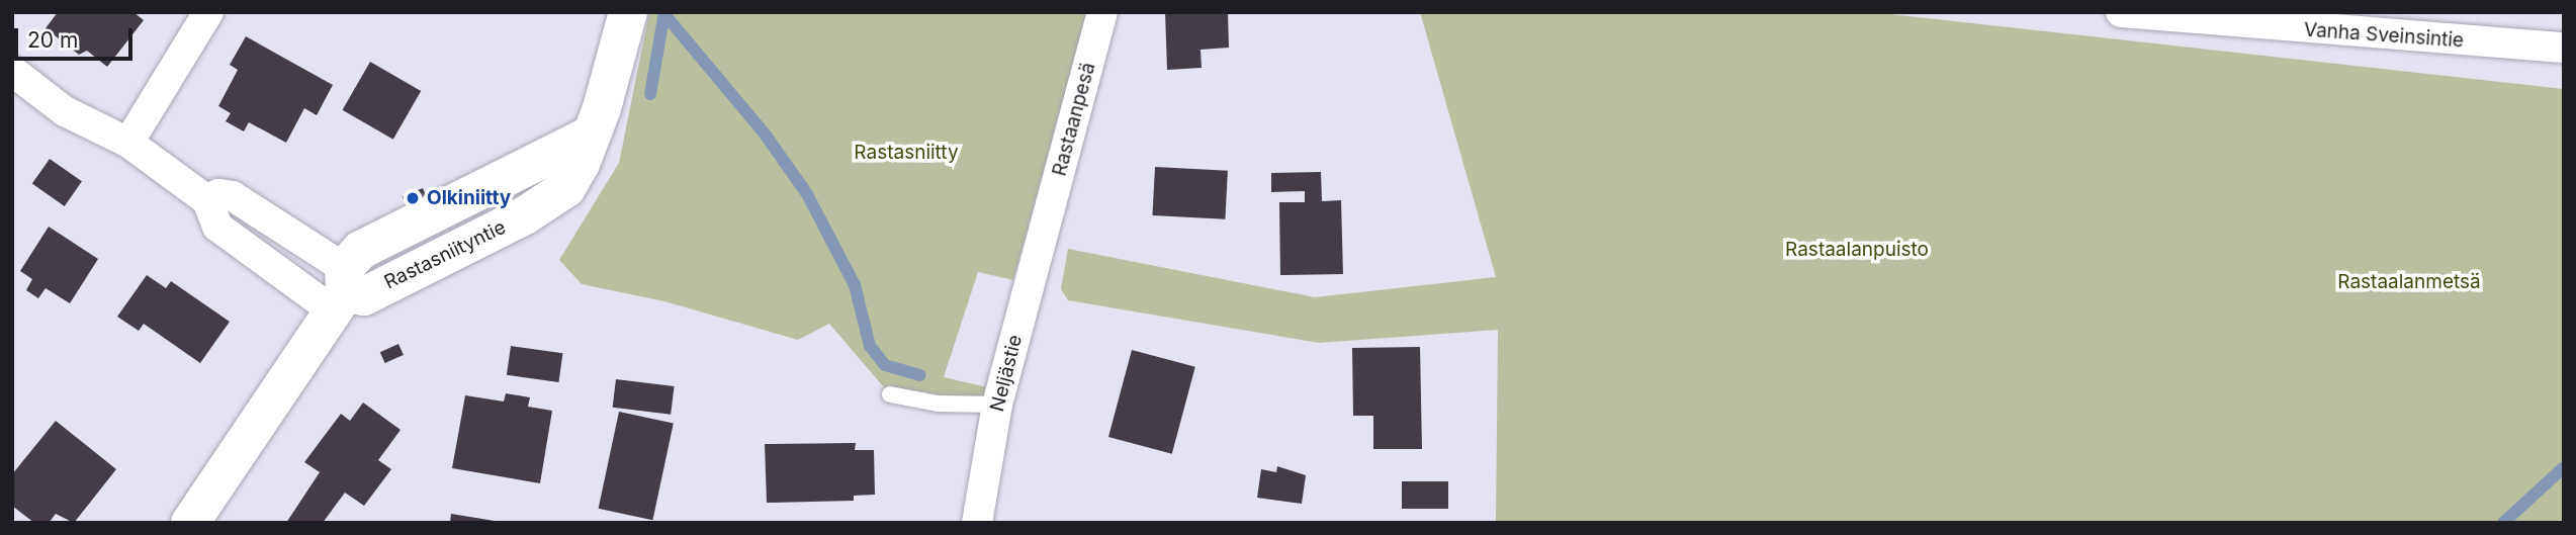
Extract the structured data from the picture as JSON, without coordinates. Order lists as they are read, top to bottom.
{
  "streets": {
    "street": [
      "Vanha Sveinsintie",
      "Rastaanpesä",
      "Rastasniityntie",
      "Neljästie"
    ]
  },
  "crossings": [
    ["Rastaanpesä", "Neljästie"]
  ],
  "parks": ["Rastasniitty", "Rastaalanpuisto", "Rastaalanmetsä"],
  "places": ["Olkiniitty"],
  "scale_bar": "20 m"
}
